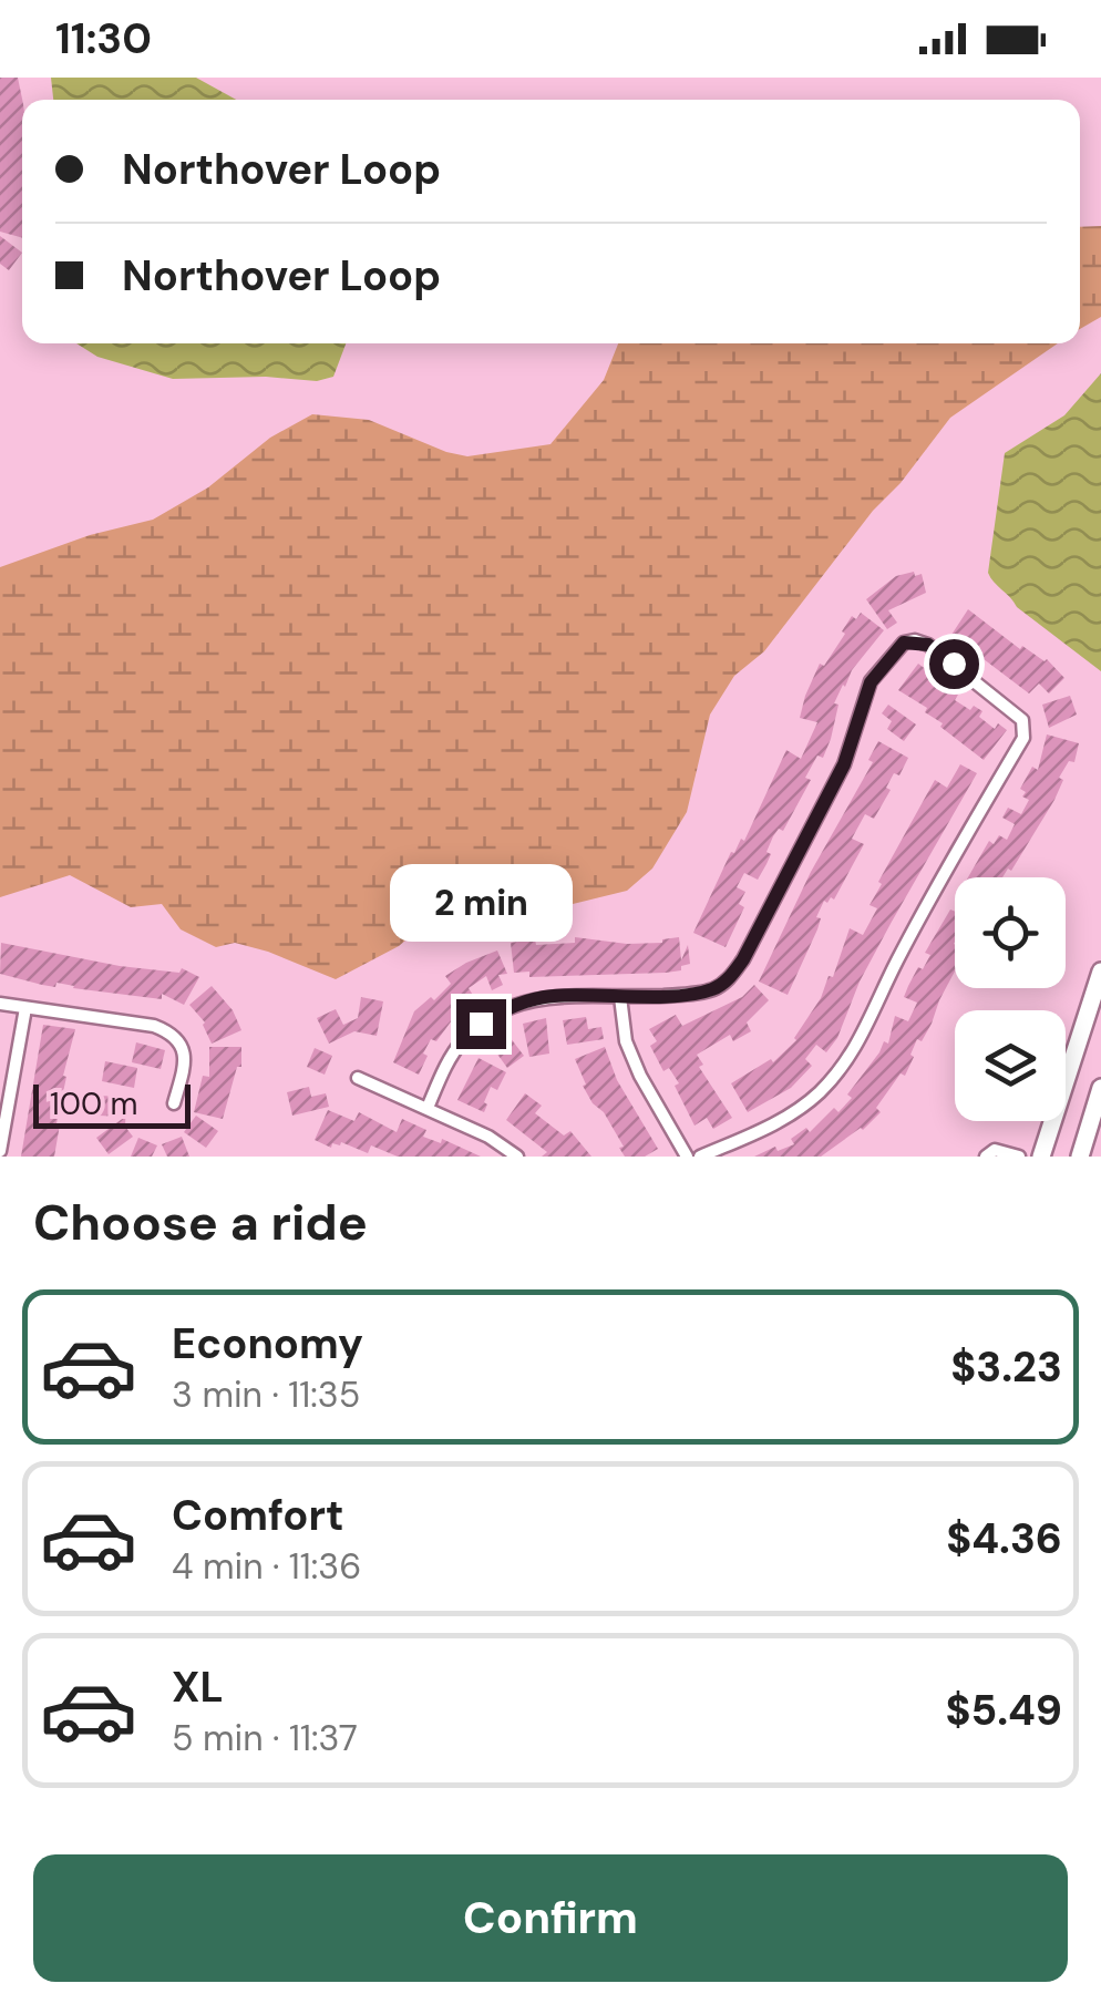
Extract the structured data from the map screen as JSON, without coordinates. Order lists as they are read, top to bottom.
{
  "scale_bar": "100 m",
  "page": {
    "status": "11:30",
    "banner": ["Northover Loop", "Northover Loop"],
    "bubble": "2 min",
    "scale": "100 m",
    "heading": "Choose a ride",
    "list": [
      {
        "name": "Economy",
        "note": "3 min · 11:35",
        "value": "$3.23"
      },
      {
        "name": "Comfort",
        "note": "4 min · 11:36",
        "value": "$4.36"
      },
      {
        "name": "XL",
        "note": "5 min · 11:37",
        "value": "$5.49"
      }
    ],
    "buttons": "Confirm"
  }
}
